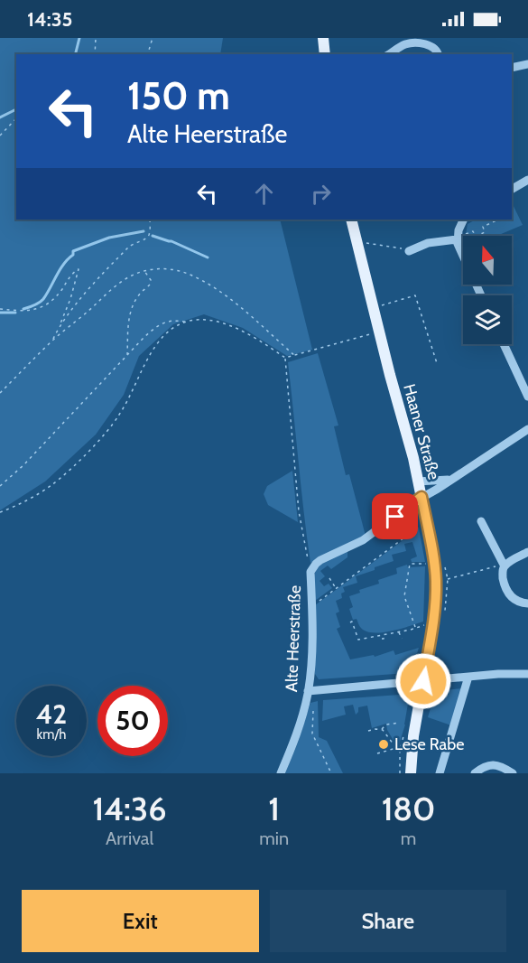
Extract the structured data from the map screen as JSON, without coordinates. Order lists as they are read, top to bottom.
{
  "streets": {
    "main road": ["Haaner Straße"],
    "street": ["Alte Heerstraße"]
  },
  "crossings": [
    ["Haaner Straße", "Alte Heerstraße"]
  ],
  "places": ["Lese Rabe"],
  "north": "top",
  "page": {
    "status": "14:35",
    "turn": ["150 m", "Alte Heerstraße"],
    "speed": "42 km/h",
    "limit": "50",
    "eta": [
      "14:36",
      "Arrival",
      "1",
      "min",
      "180",
      "m"
    ],
    "buttons": ["Exit", "Share"]
  }
}
